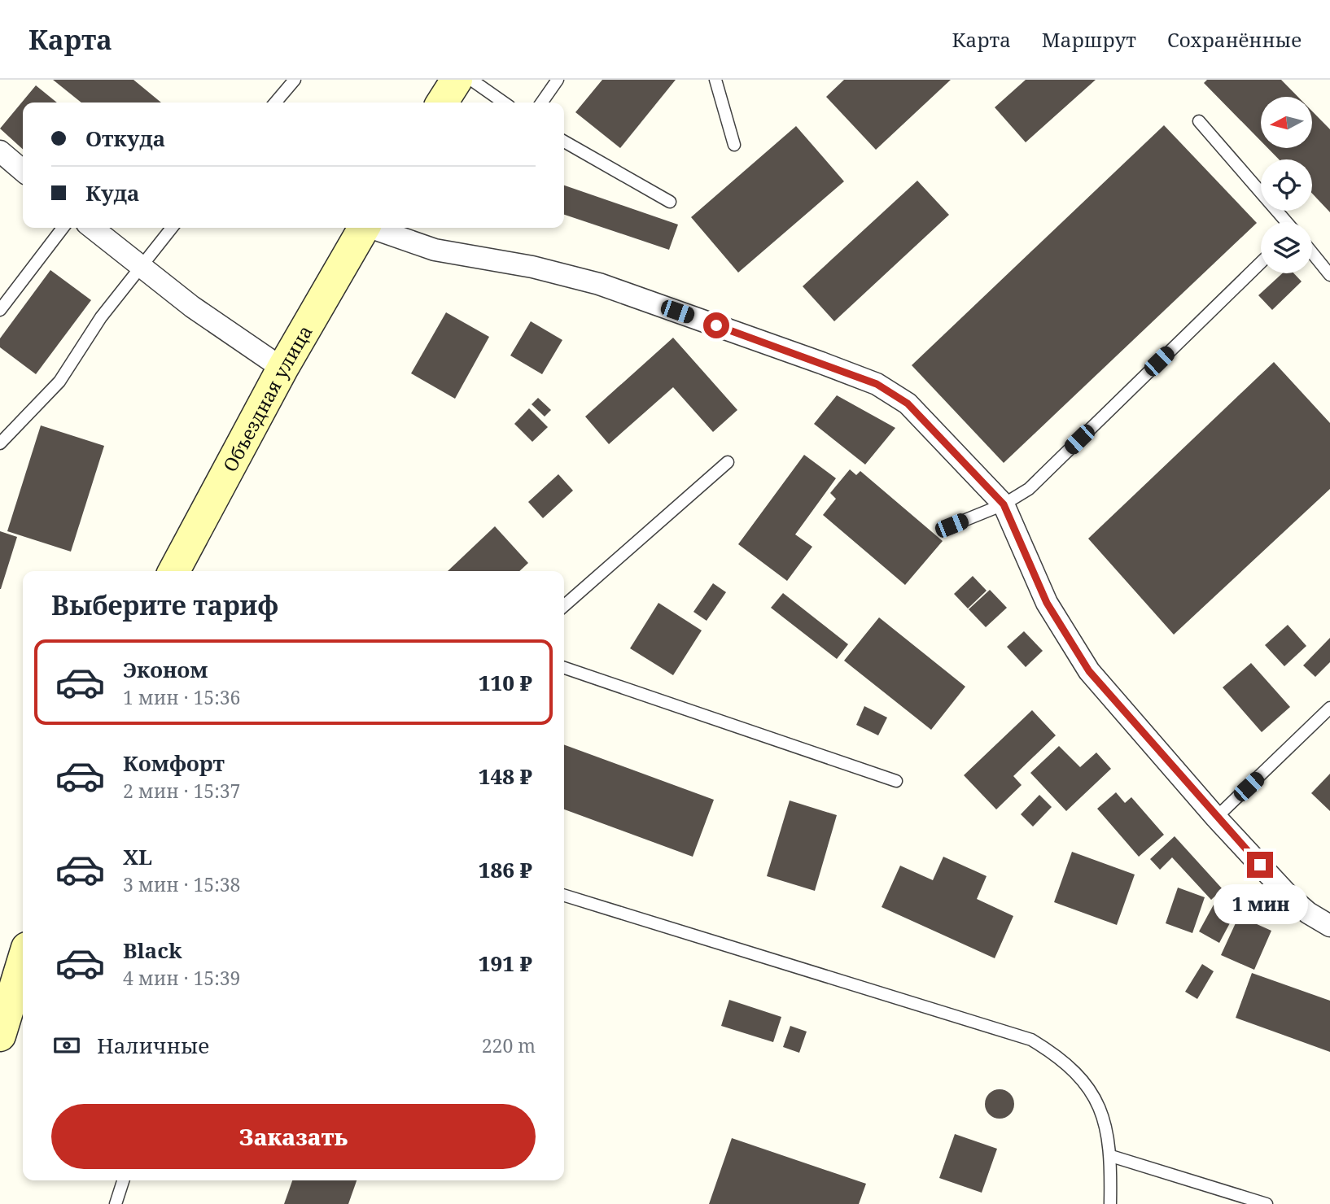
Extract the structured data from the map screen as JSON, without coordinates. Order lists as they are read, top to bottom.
{
  "streets": {
    "main road": ["Объездная улица"]
  },
  "north": "left",
  "page": {
    "header": "Карта",
    "nav": ["Карта", "Маршрут", "Сохранённые"],
    "banner": ["Откуда", "Куда"],
    "heading": "Выберите тариф",
    "list": [
      {
        "name": "Эконом",
        "note": "1 мин · 15:36",
        "value": "110 ₽"
      },
      {
        "name": "Комфорт",
        "note": "2 мин · 15:37",
        "value": "148 ₽"
      },
      {
        "name": "XL",
        "note": "3 мин · 15:38",
        "value": "186 ₽"
      },
      {
        "name": "Black",
        "note": "4 мин · 15:39",
        "value": "191 ₽"
      }
    ],
    "bubble": "1 мин",
    "pay": ["Наличные", "220 m"],
    "buttons": "Заказать"
  }
}
